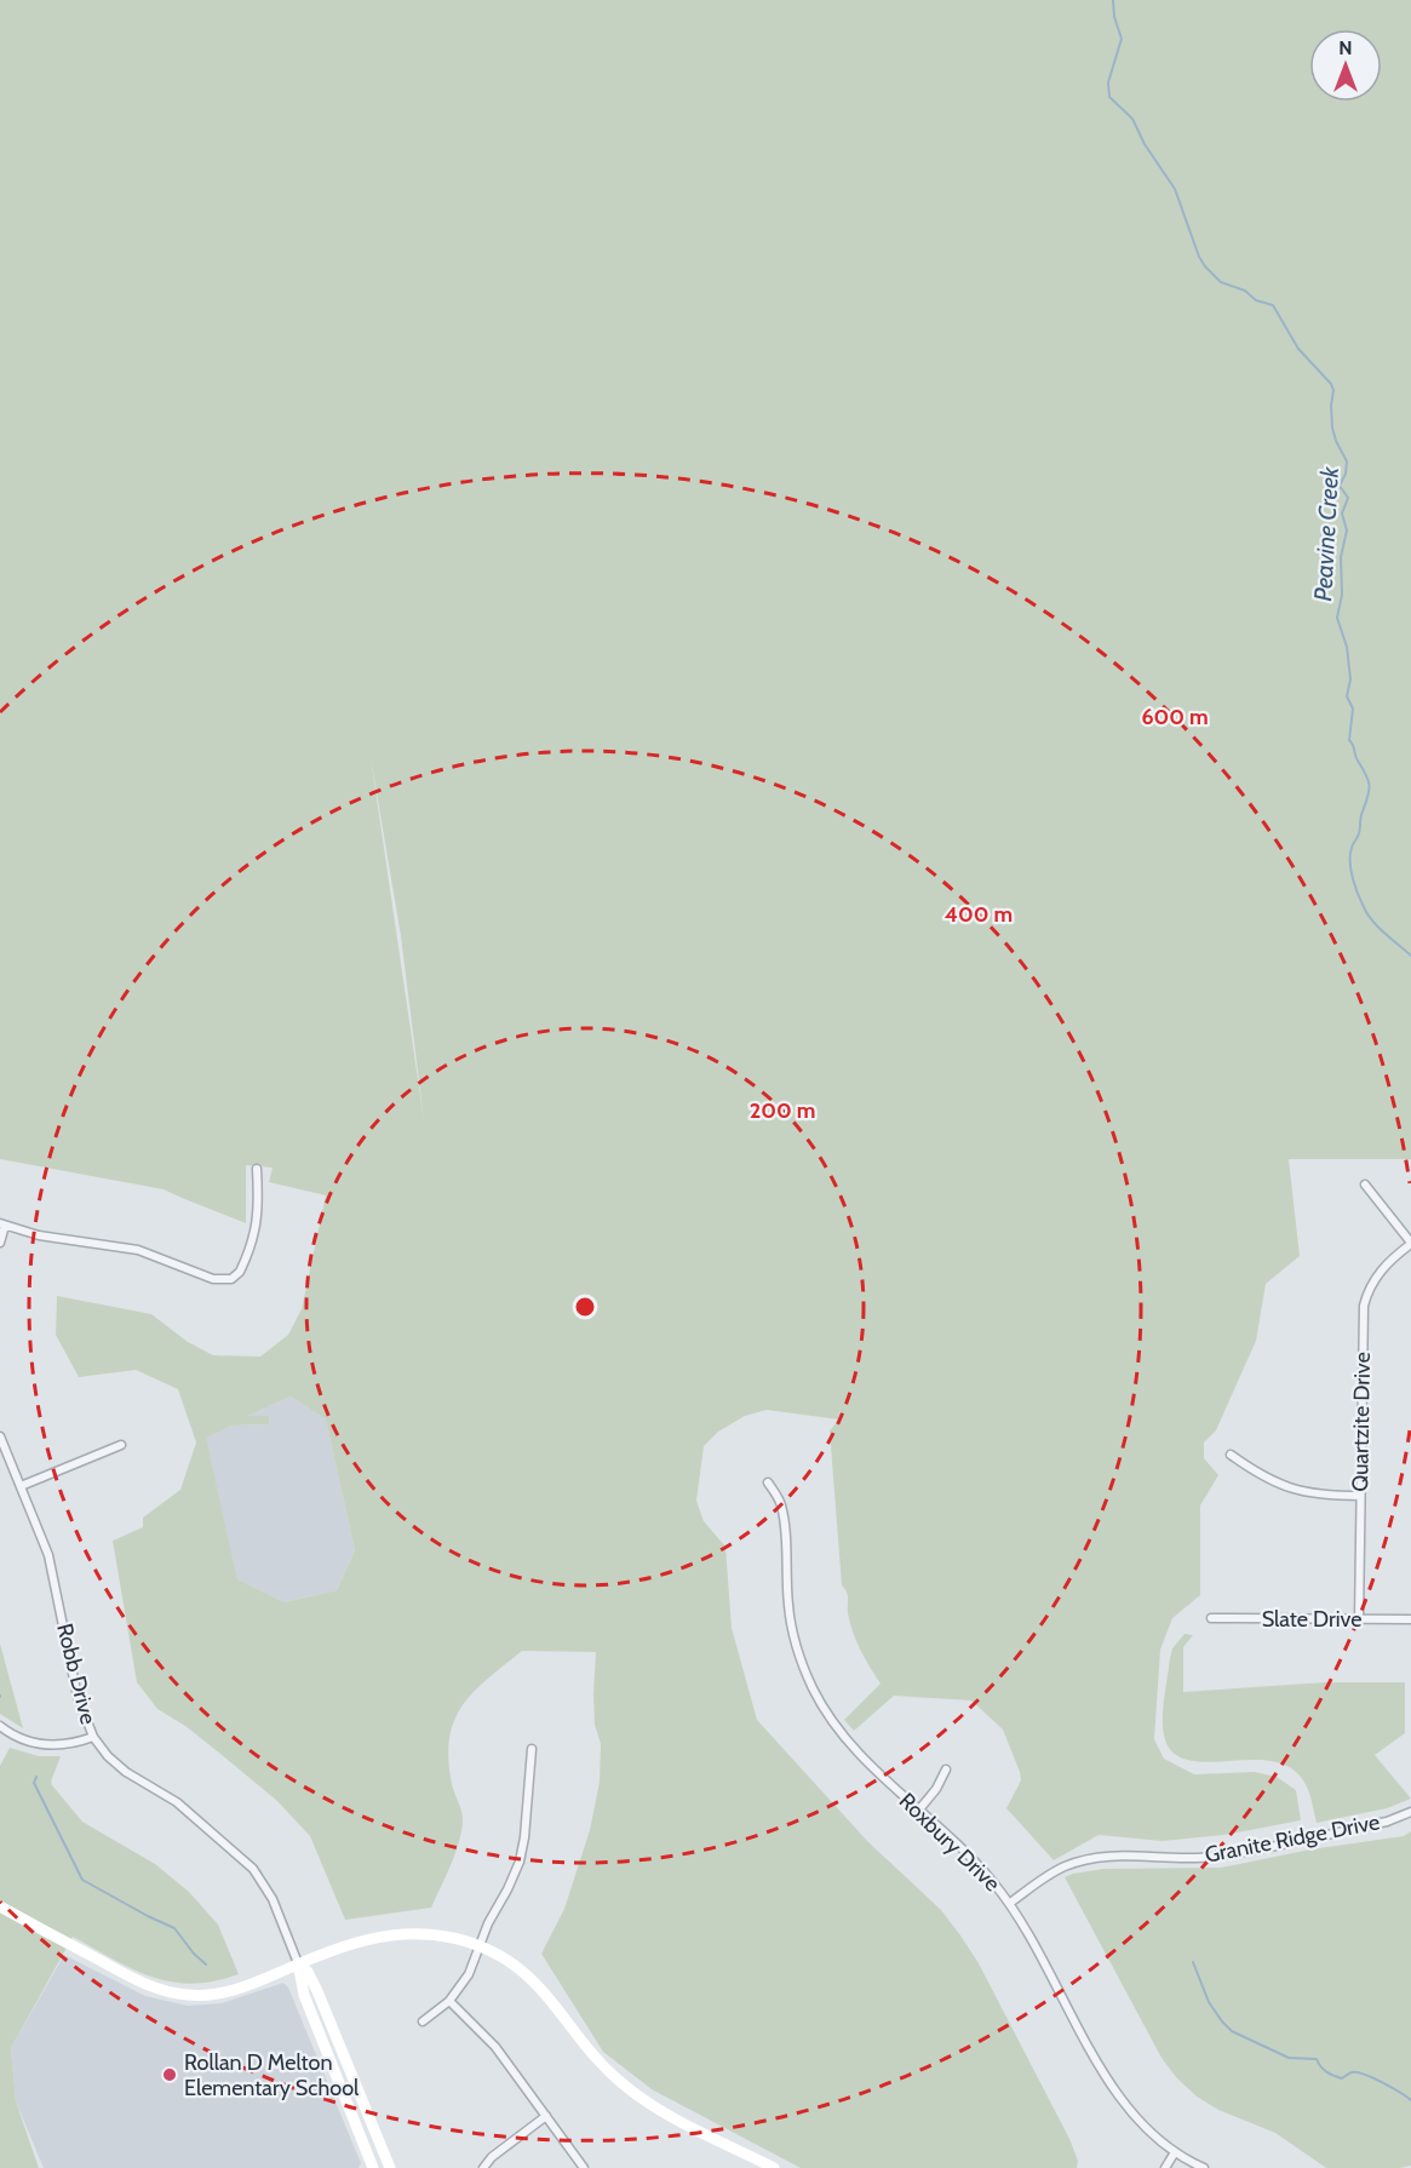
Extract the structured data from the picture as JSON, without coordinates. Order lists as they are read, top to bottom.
{
  "streets": {
    "street": [
      "Quartzite Drive",
      "Slate Drive",
      "Robb Drive",
      "Granite Ridge Drive",
      "Roxbury Drive"
    ]
  },
  "crossings": [
    ["Quartzite Drive", "Slate Drive"],
    ["Granite Ridge Drive", "Roxbury Drive"]
  ],
  "water": ["Peavine Creek"],
  "places": ["Rollan D Melton Elementary School"],
  "north": "top",
  "rings": ["600 m", "400 m", "200 m"]
}
